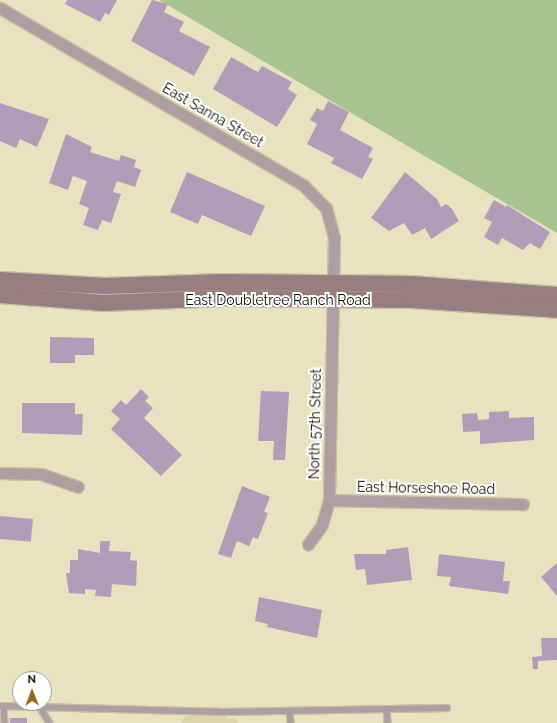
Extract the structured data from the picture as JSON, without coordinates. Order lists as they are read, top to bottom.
{
  "streets": {
    "main road": ["East Doubletree Ranch Road"],
    "street": ["East Sanna Street", "North 57th Street", "East Horseshoe Road"]
  },
  "crossings": [
    ["East Sanna Street", "East Doubletree Ranch Road"],
    ["East Sanna Street", "North 57th Street"],
    ["East Doubletree Ranch Road", "North 57th Street"],
    ["North 57th Street", "East Horseshoe Road"]
  ],
  "north": "top"
}
